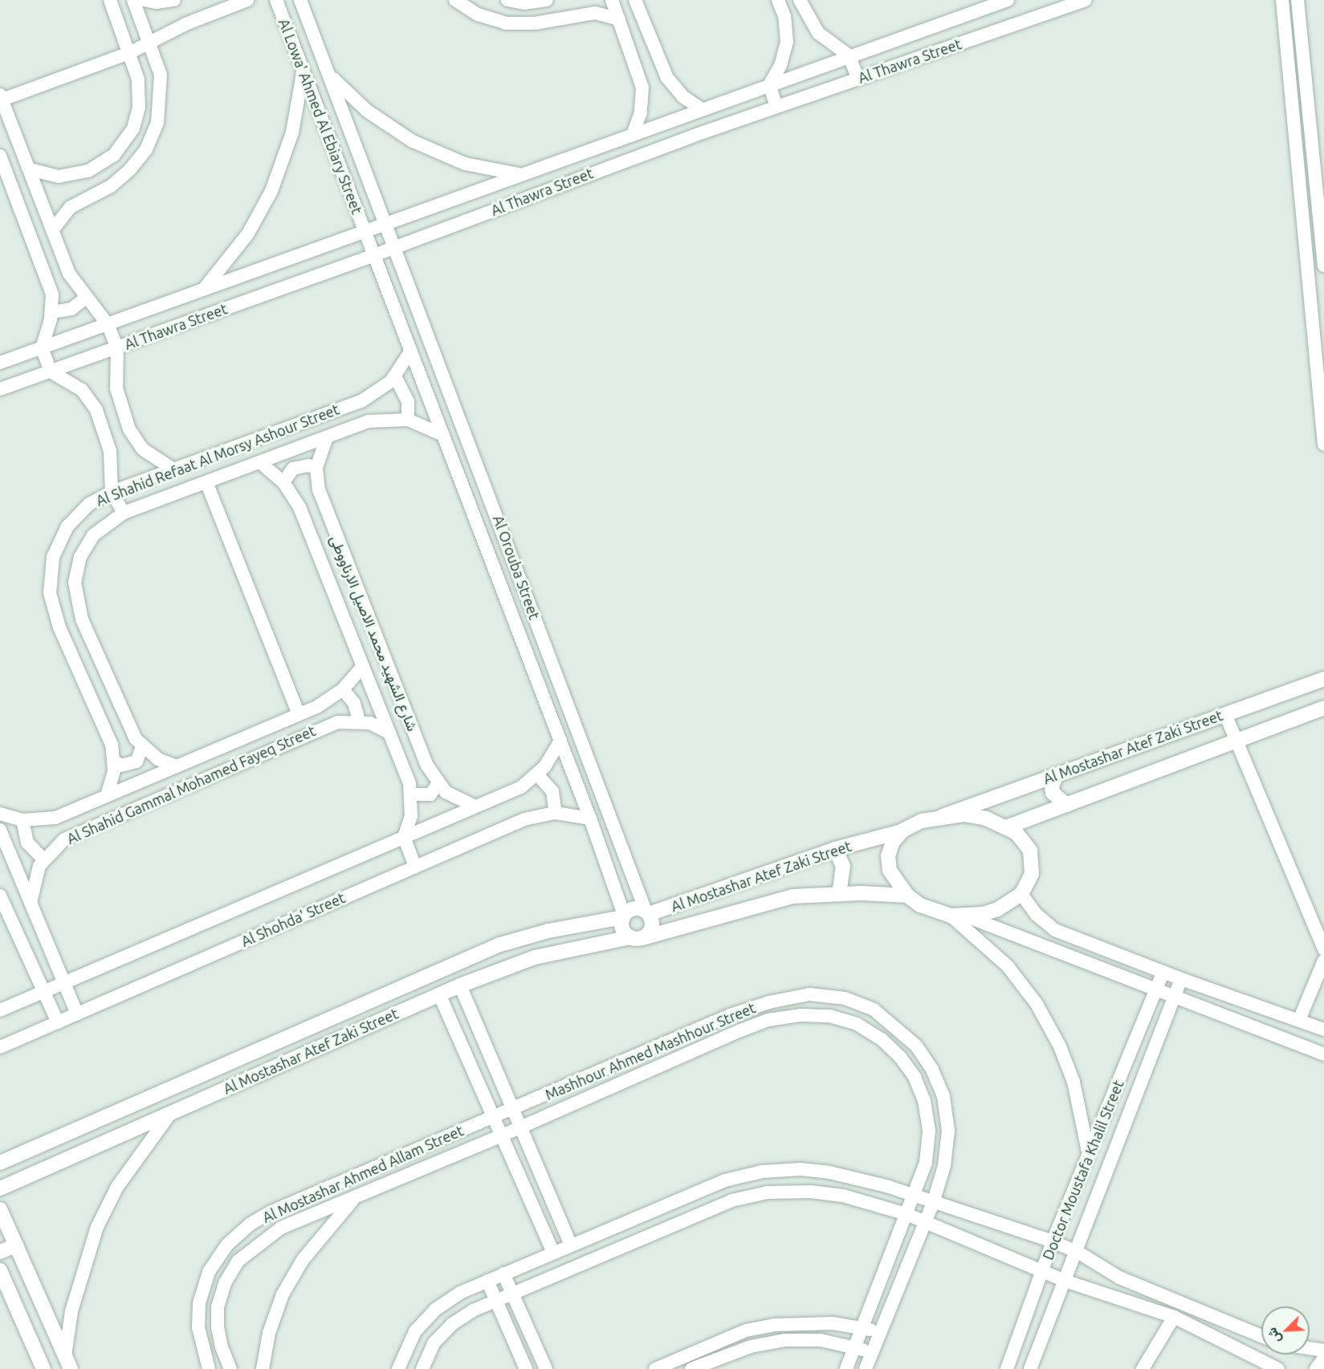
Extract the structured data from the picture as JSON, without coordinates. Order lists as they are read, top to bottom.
{
  "streets": {
    "street": [
      "Al Thawra Street",
      "Al Lowa' Ahmed Al Ebiary Street",
      "Al Shahid Refaat Al Morsy Ashour Street",
      "Al Orouba Street",
      "شارع الشهيد محمد الاصيل الارناووطى",
      "Al Mostashar Atef Zaki Street",
      "Al Shahid Gammal Mohamed Fayeq Street",
      "Al Shohda' Street",
      "Mashhour Ahmed Mashhour Street",
      "Doctor Moustafa Khalil Street",
      "Al Mostashar Ahmed Allam Street"
    ]
  },
  "crossings": [
    ["Al Thawra Street", "Al Lowa' Ahmed Al Ebiary Street"],
    ["Al Thawra Street", "Al Orouba Street"],
    ["Al Lowa' Ahmed Al Ebiary Street", "Al Orouba Street"],
    ["Al Shahid Refaat Al Morsy Ashour Street", "Al Orouba Street"],
    ["Al Shahid Refaat Al Morsy Ashour Street", "شارع الشهيد محمد الاصيل الارناووطى"],
    ["Al Shahid Refaat Al Morsy Ashour Street", "Al Shahid Gammal Mohamed Fayeq Street"],
    ["Al Orouba Street", "Al Mostashar Atef Zaki Street"],
    ["Al Orouba Street", "Al Shohda' Street"],
    ["شارع الشهيد محمد الاصيل الارناووطى", "Al Shahid Gammal Mohamed Fayeq Street"],
    ["Mashhour Ahmed Mashhour Street", "Al Mostashar Ahmed Allam Street"]
  ],
  "north": "bottom left"
}
